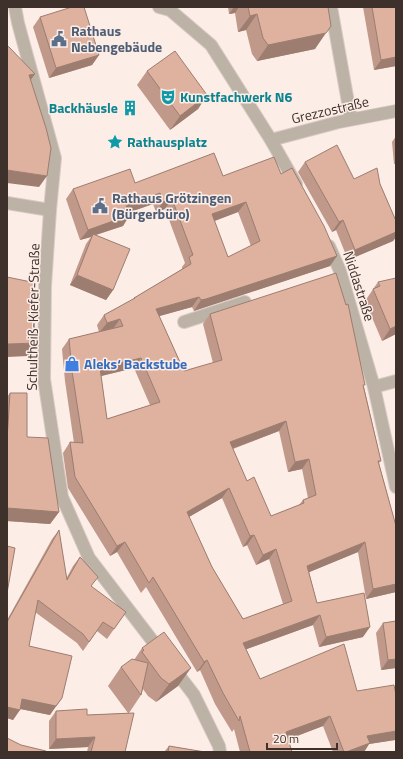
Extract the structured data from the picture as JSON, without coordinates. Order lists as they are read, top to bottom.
{
  "streets": {
    "street": ["Grezzostraße", "Niddastraße", "Schultheiß-Kiefer-Straße"]
  },
  "places": {
    "public building": ["Rathaus Nebengebäude", "Rathaus Grötzingen (Bürgerbüro)"],
    "theatre": ["Kunstfachwerk N6"],
    "building": ["Backhäusle"],
    "place": ["Rathausplatz"],
    "shop": ["Aleks‘ Backstube"]
  },
  "scale_bar": "20 m"
}
